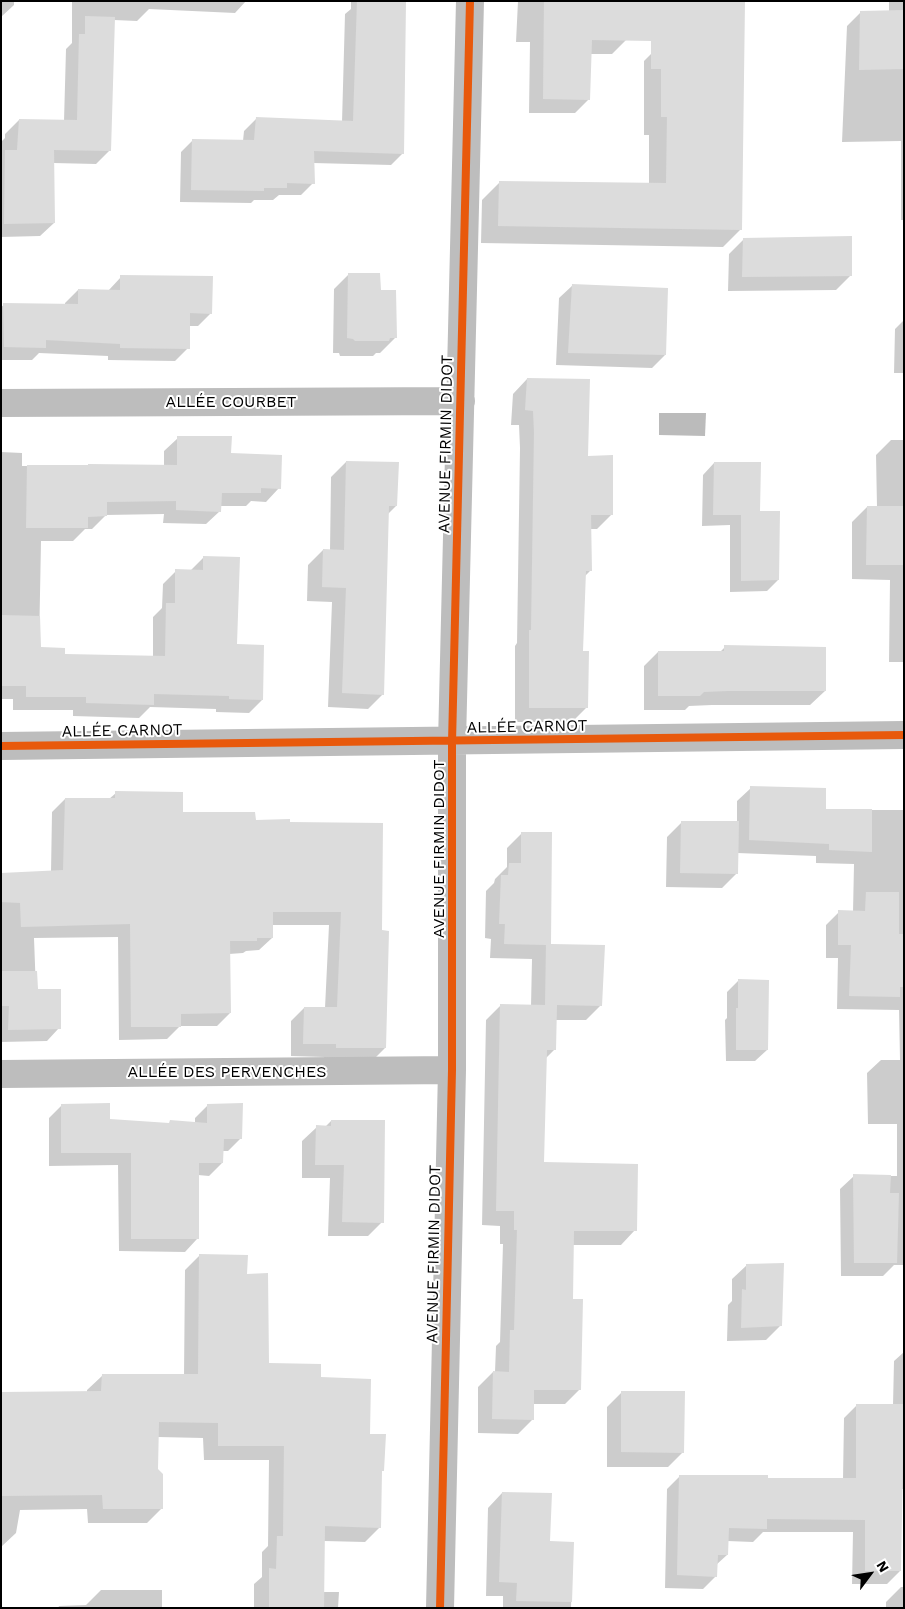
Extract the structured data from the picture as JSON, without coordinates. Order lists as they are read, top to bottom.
{
  "streets": {
    "street": [
      "ALLÉE COURBET",
      "AVENUE FIRMIN DIDOT",
      "ALLÉE CARNOT",
      "ALLÉE DES PERVENCHES"
    ]
  },
  "crossings": [
    ["ALLÉE COURBET", "AVENUE FIRMIN DIDOT"],
    ["AVENUE FIRMIN DIDOT", "ALLÉE CARNOT"],
    ["AVENUE FIRMIN DIDOT", "ALLÉE DES PERVENCHES"]
  ],
  "north": "top right"
}
